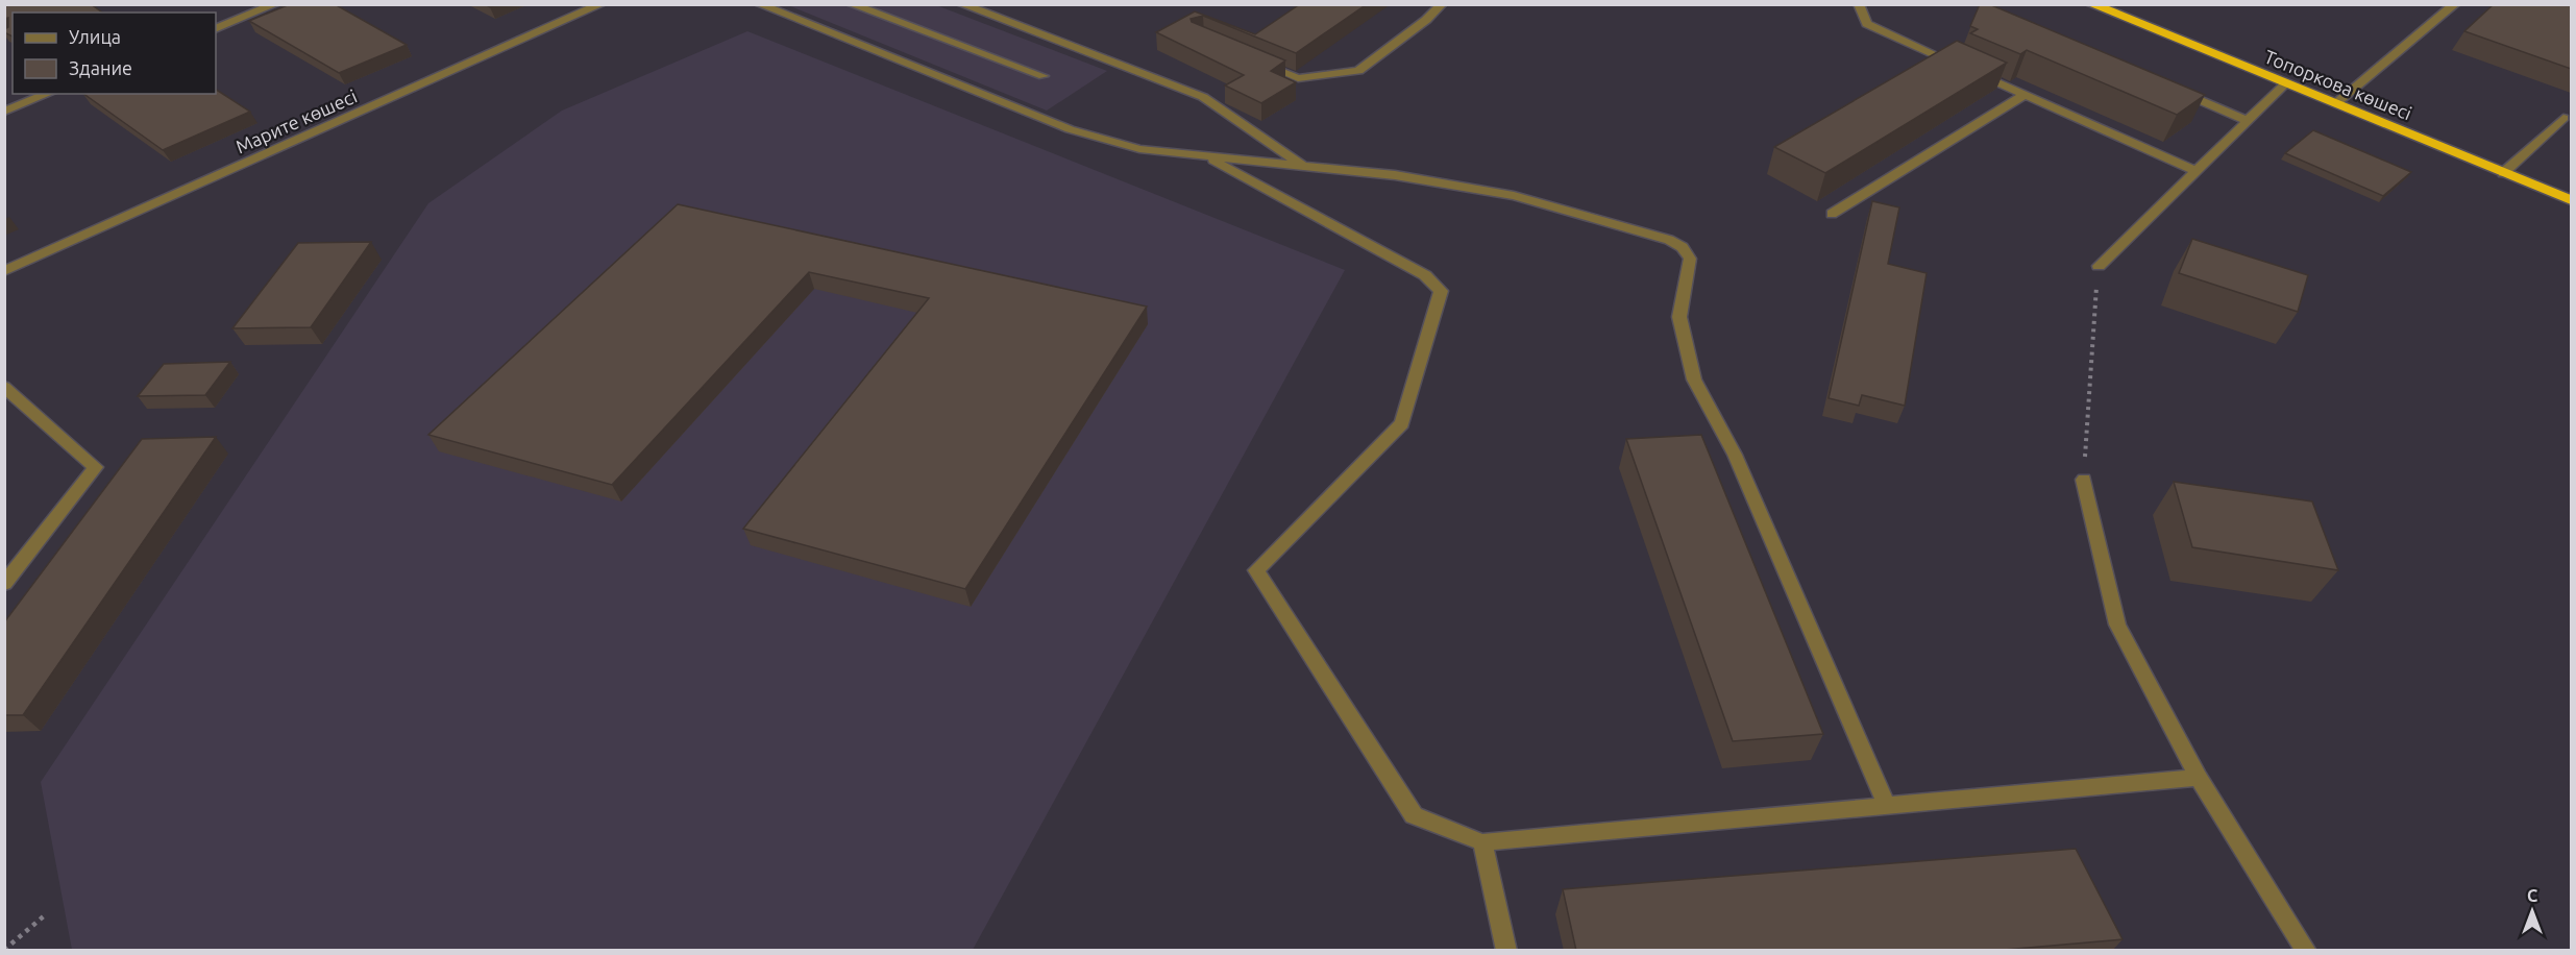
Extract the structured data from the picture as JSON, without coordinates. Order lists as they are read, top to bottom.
{
  "streets": {
    "highway": ["Топоркова көшесі"],
    "street": ["Марите көшесі"]
  },
  "legend": ["Улица", "Здание"],
  "north": "top"
}
